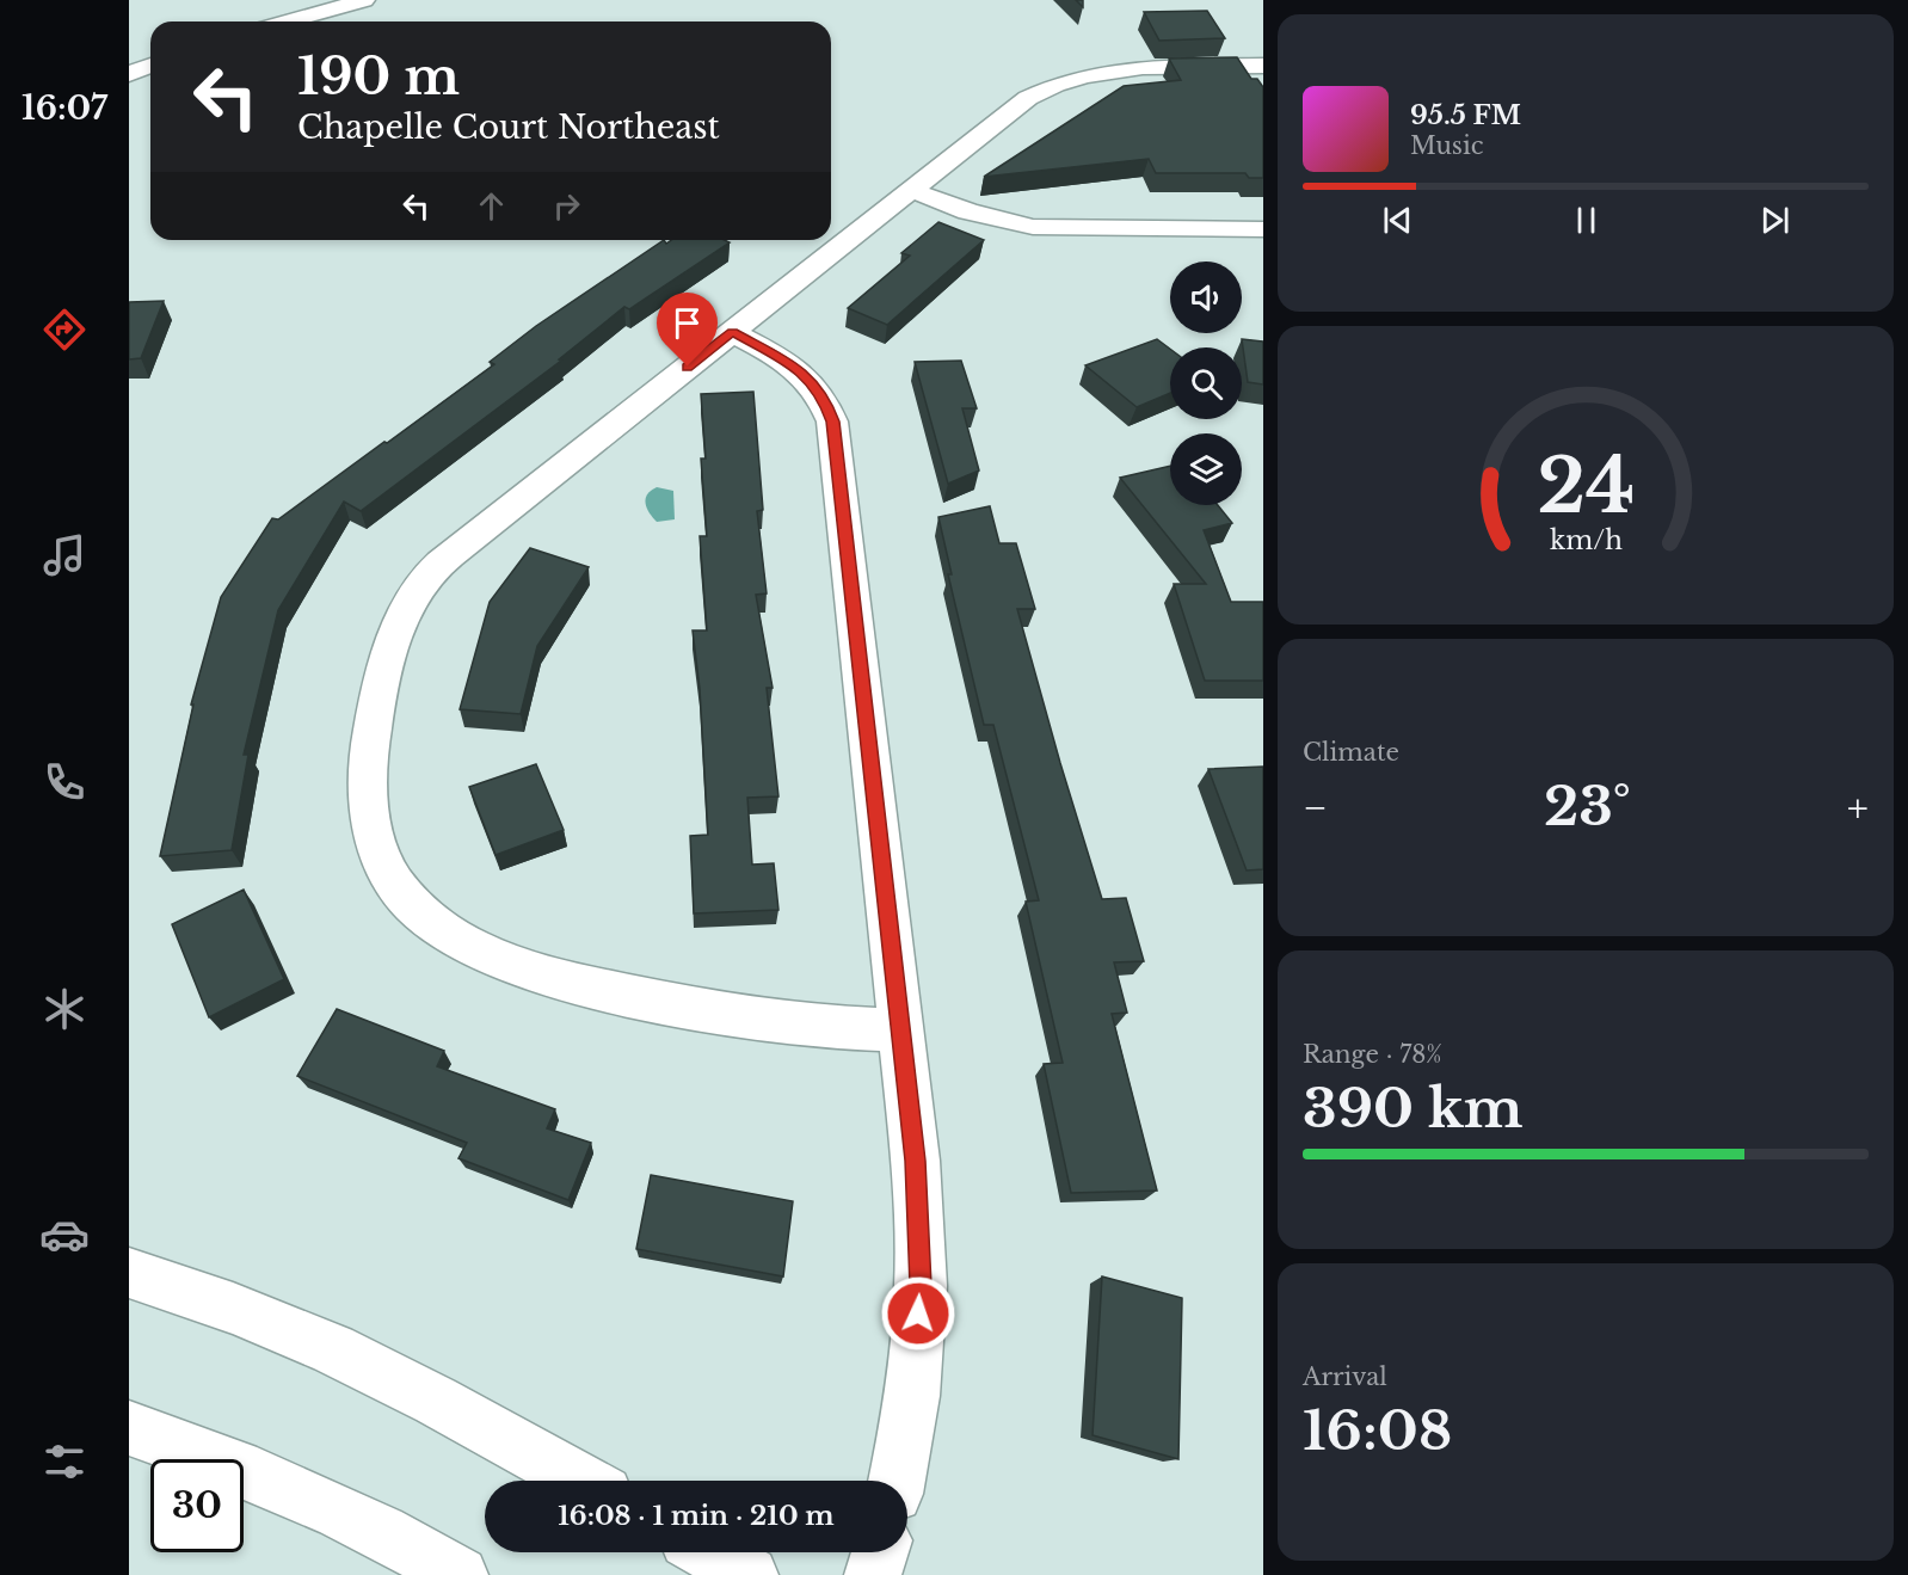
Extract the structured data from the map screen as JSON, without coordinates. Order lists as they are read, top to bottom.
{
  "page": {
    "tabs": "16:07",
    "turn": ["190 m", "Chapelle Court Northeast"],
    "song": ["95.5 FM", "Music"],
    "tile": [
      "Climate",
      ["Range · 78%", "390 km"],
      ["Arrival", "16:08"]
    ],
    "heat": ["−", "23°", "+"],
    "limit": "30",
    "trip": "16:08 · 1 min · 210 m",
    "gauge": ["24", "km/h"]
  }
}
